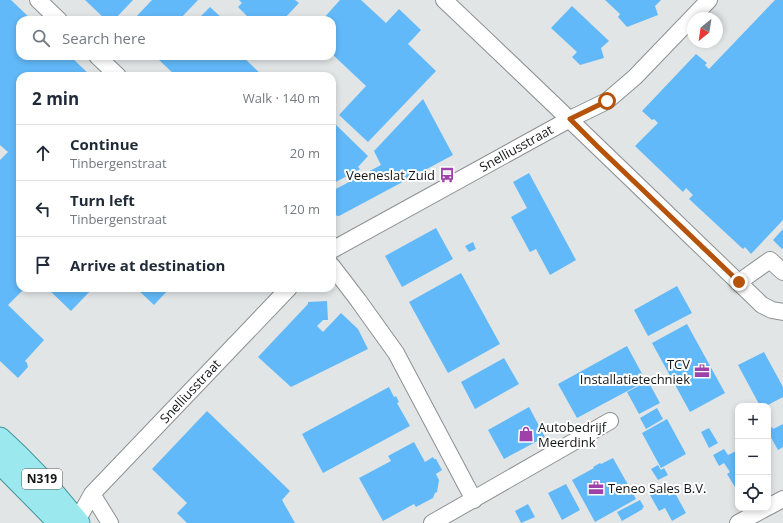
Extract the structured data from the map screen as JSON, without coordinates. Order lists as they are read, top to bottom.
{
  "streets": {
    "main road": ["N319"],
    "street": ["Snelliusstraat"]
  },
  "crossings": [
    ["Snelliusstraat", "N319"]
  ],
  "places": {
    "bus stop": ["Veeneslat Zuid"],
    "office": ["TCV Installatietechniek", "Teneo Sales B.V."],
    "shop": ["Autobedrijf Meerdink"]
  },
  "north": "bottom left",
  "page": {
    "search": "Search here",
    "heading": ["2 min", "Walk · 140 m"],
    "list": [
      ["Continue", "Tinbergenstraat", "20 m"],
      ["Turn left", "Tinbergenstraat", "120 m"],
      "Arrive at destination"
    ],
    "map_buttons": ["+", "−"]
  }
}
